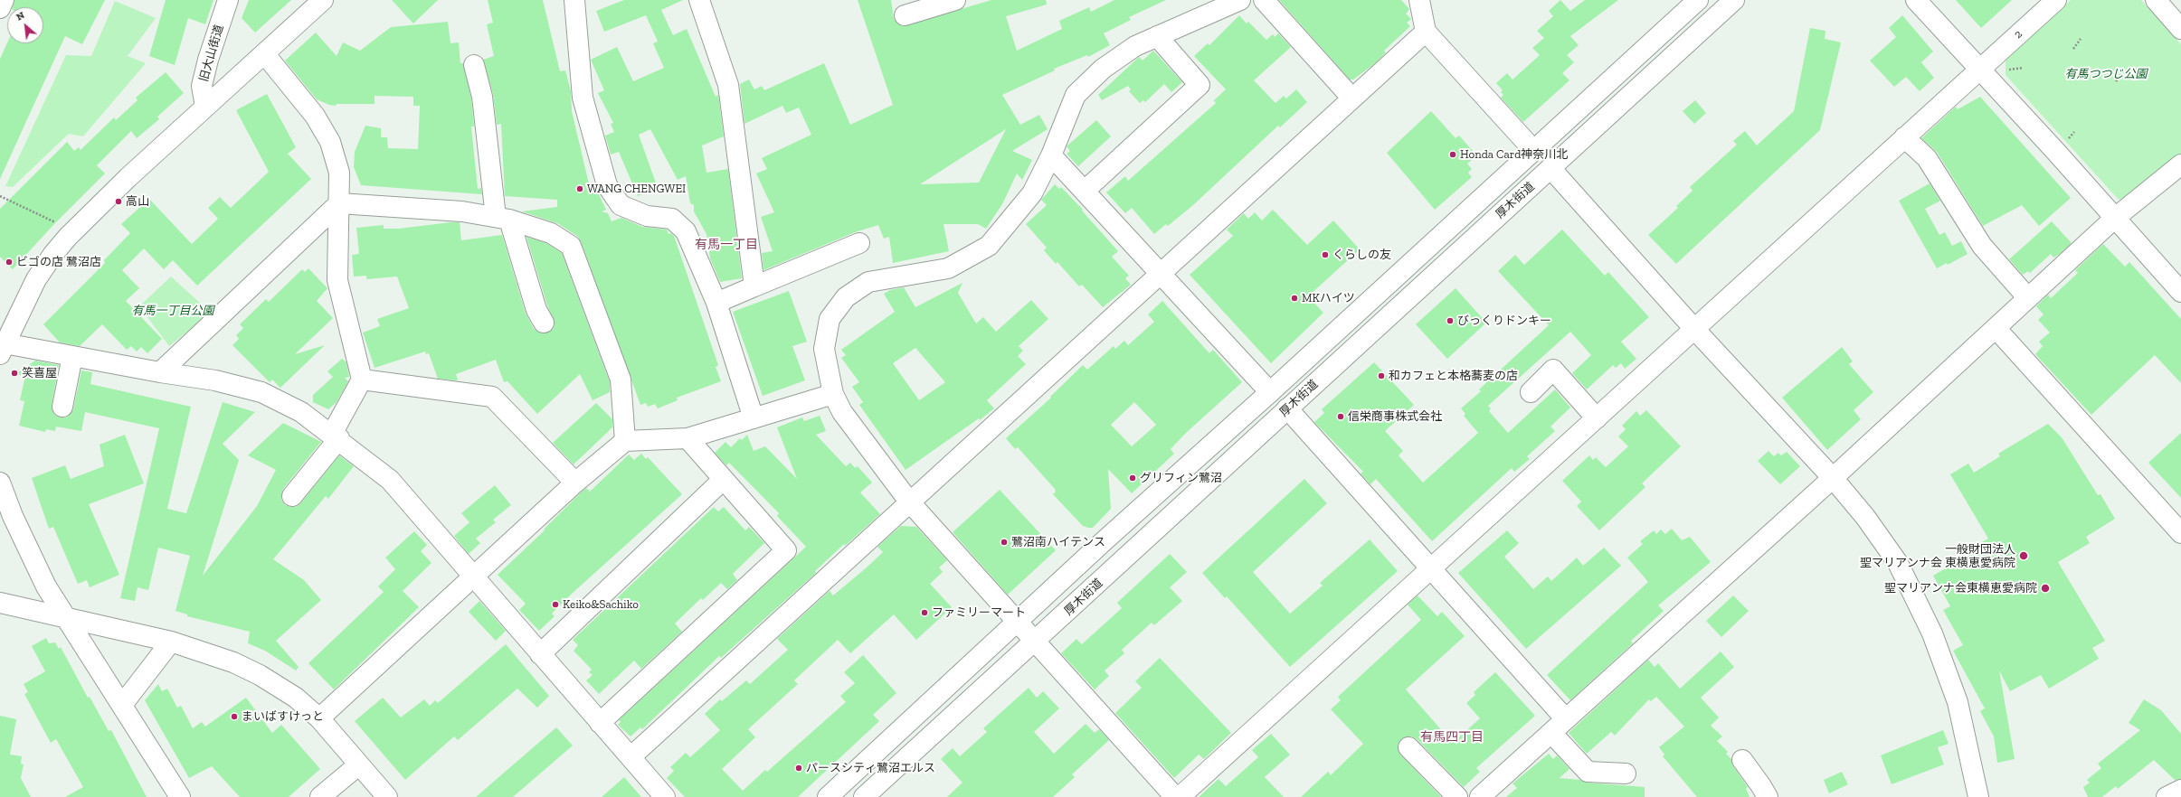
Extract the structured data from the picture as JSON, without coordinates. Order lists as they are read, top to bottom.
{
  "streets": {
    "main road": ["2", "旧大山街道", "厚木街道"]
  },
  "districts": ["有馬一丁目", "有馬四丁目"],
  "parks": ["有馬つつじ公園", "有馬一丁目公園"],
  "places": [
    "Honda Card神奈川北",
    "WANG CHENGWEI",
    "高山",
    "くらしの友",
    "ビゴの店 鷺沼店",
    "MKハイツ",
    "びっくりドンキー",
    "笑喜屋",
    "和カフェと本格蕎麦の店",
    "信栄商事株式会社",
    "グリフィン鷺沼",
    "鷺沼南ハイテンス",
    "一般財団法人 聖マリアンナ会 東横恵愛病院",
    "聖マリアンナ会東横恵愛病院",
    "Keiko&Sachiko",
    "ファミリーマート",
    "まいばすけっと",
    "パースシティ鷺沼エルス"
  ],
  "north": "top left"
}
